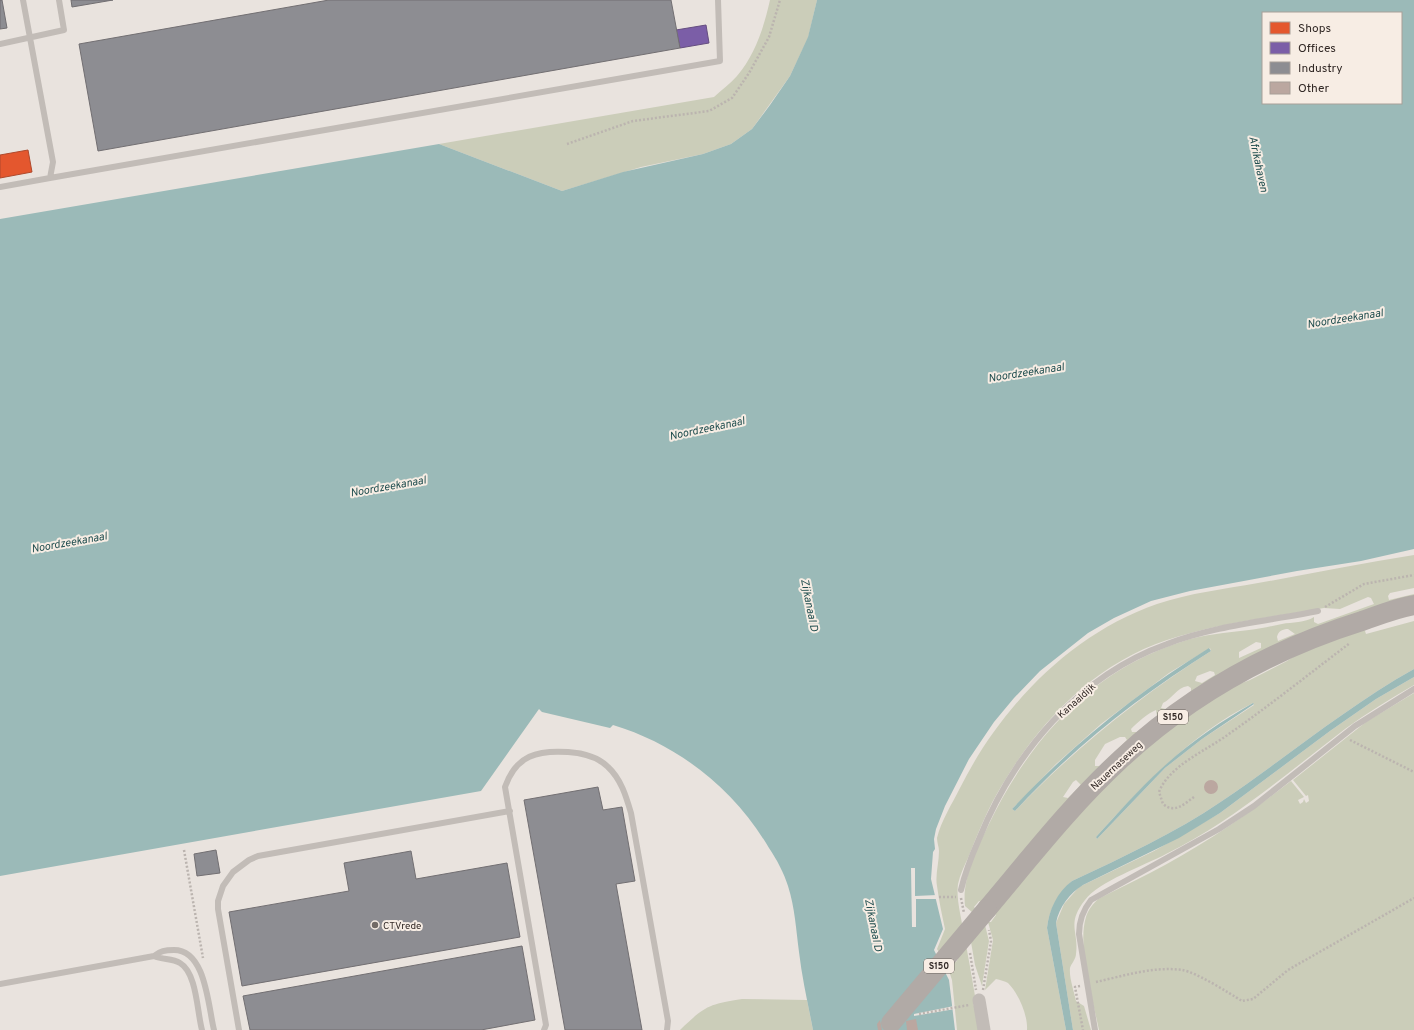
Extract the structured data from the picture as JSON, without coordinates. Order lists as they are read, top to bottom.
{
  "streets": {
    "main road": ["S150", "Nauernaseweg"],
    "lane": ["Kanaaldijk"]
  },
  "water": ["Afrikahaven", "Noordzeekanaal", "Zijkanaal D"],
  "places": ["CTVrede"],
  "legend": [
    "Shops",
    "Offices",
    "Industry",
    "Other"
  ]
}
